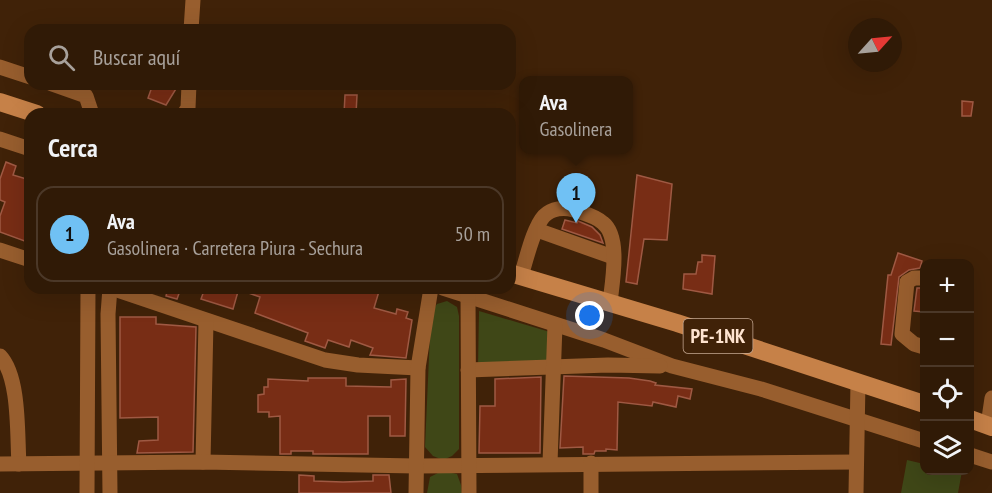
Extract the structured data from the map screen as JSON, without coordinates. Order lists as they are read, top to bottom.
{
  "streets": {
    "main road": ["PE-1NK"]
  },
  "north": "top right",
  "page": {
    "search": "Buscar aquí",
    "popup": ["Ava", "Gasolinera"],
    "heading": "Cerca",
    "pins": "1",
    "list": [
      {
        "mark": "1",
        "name": "Ava",
        "note": "Gasolinera · Carretera Piura - Sechura",
        "value": "50 m"
      }
    ],
    "map_buttons": ["+", "−"]
  }
}
